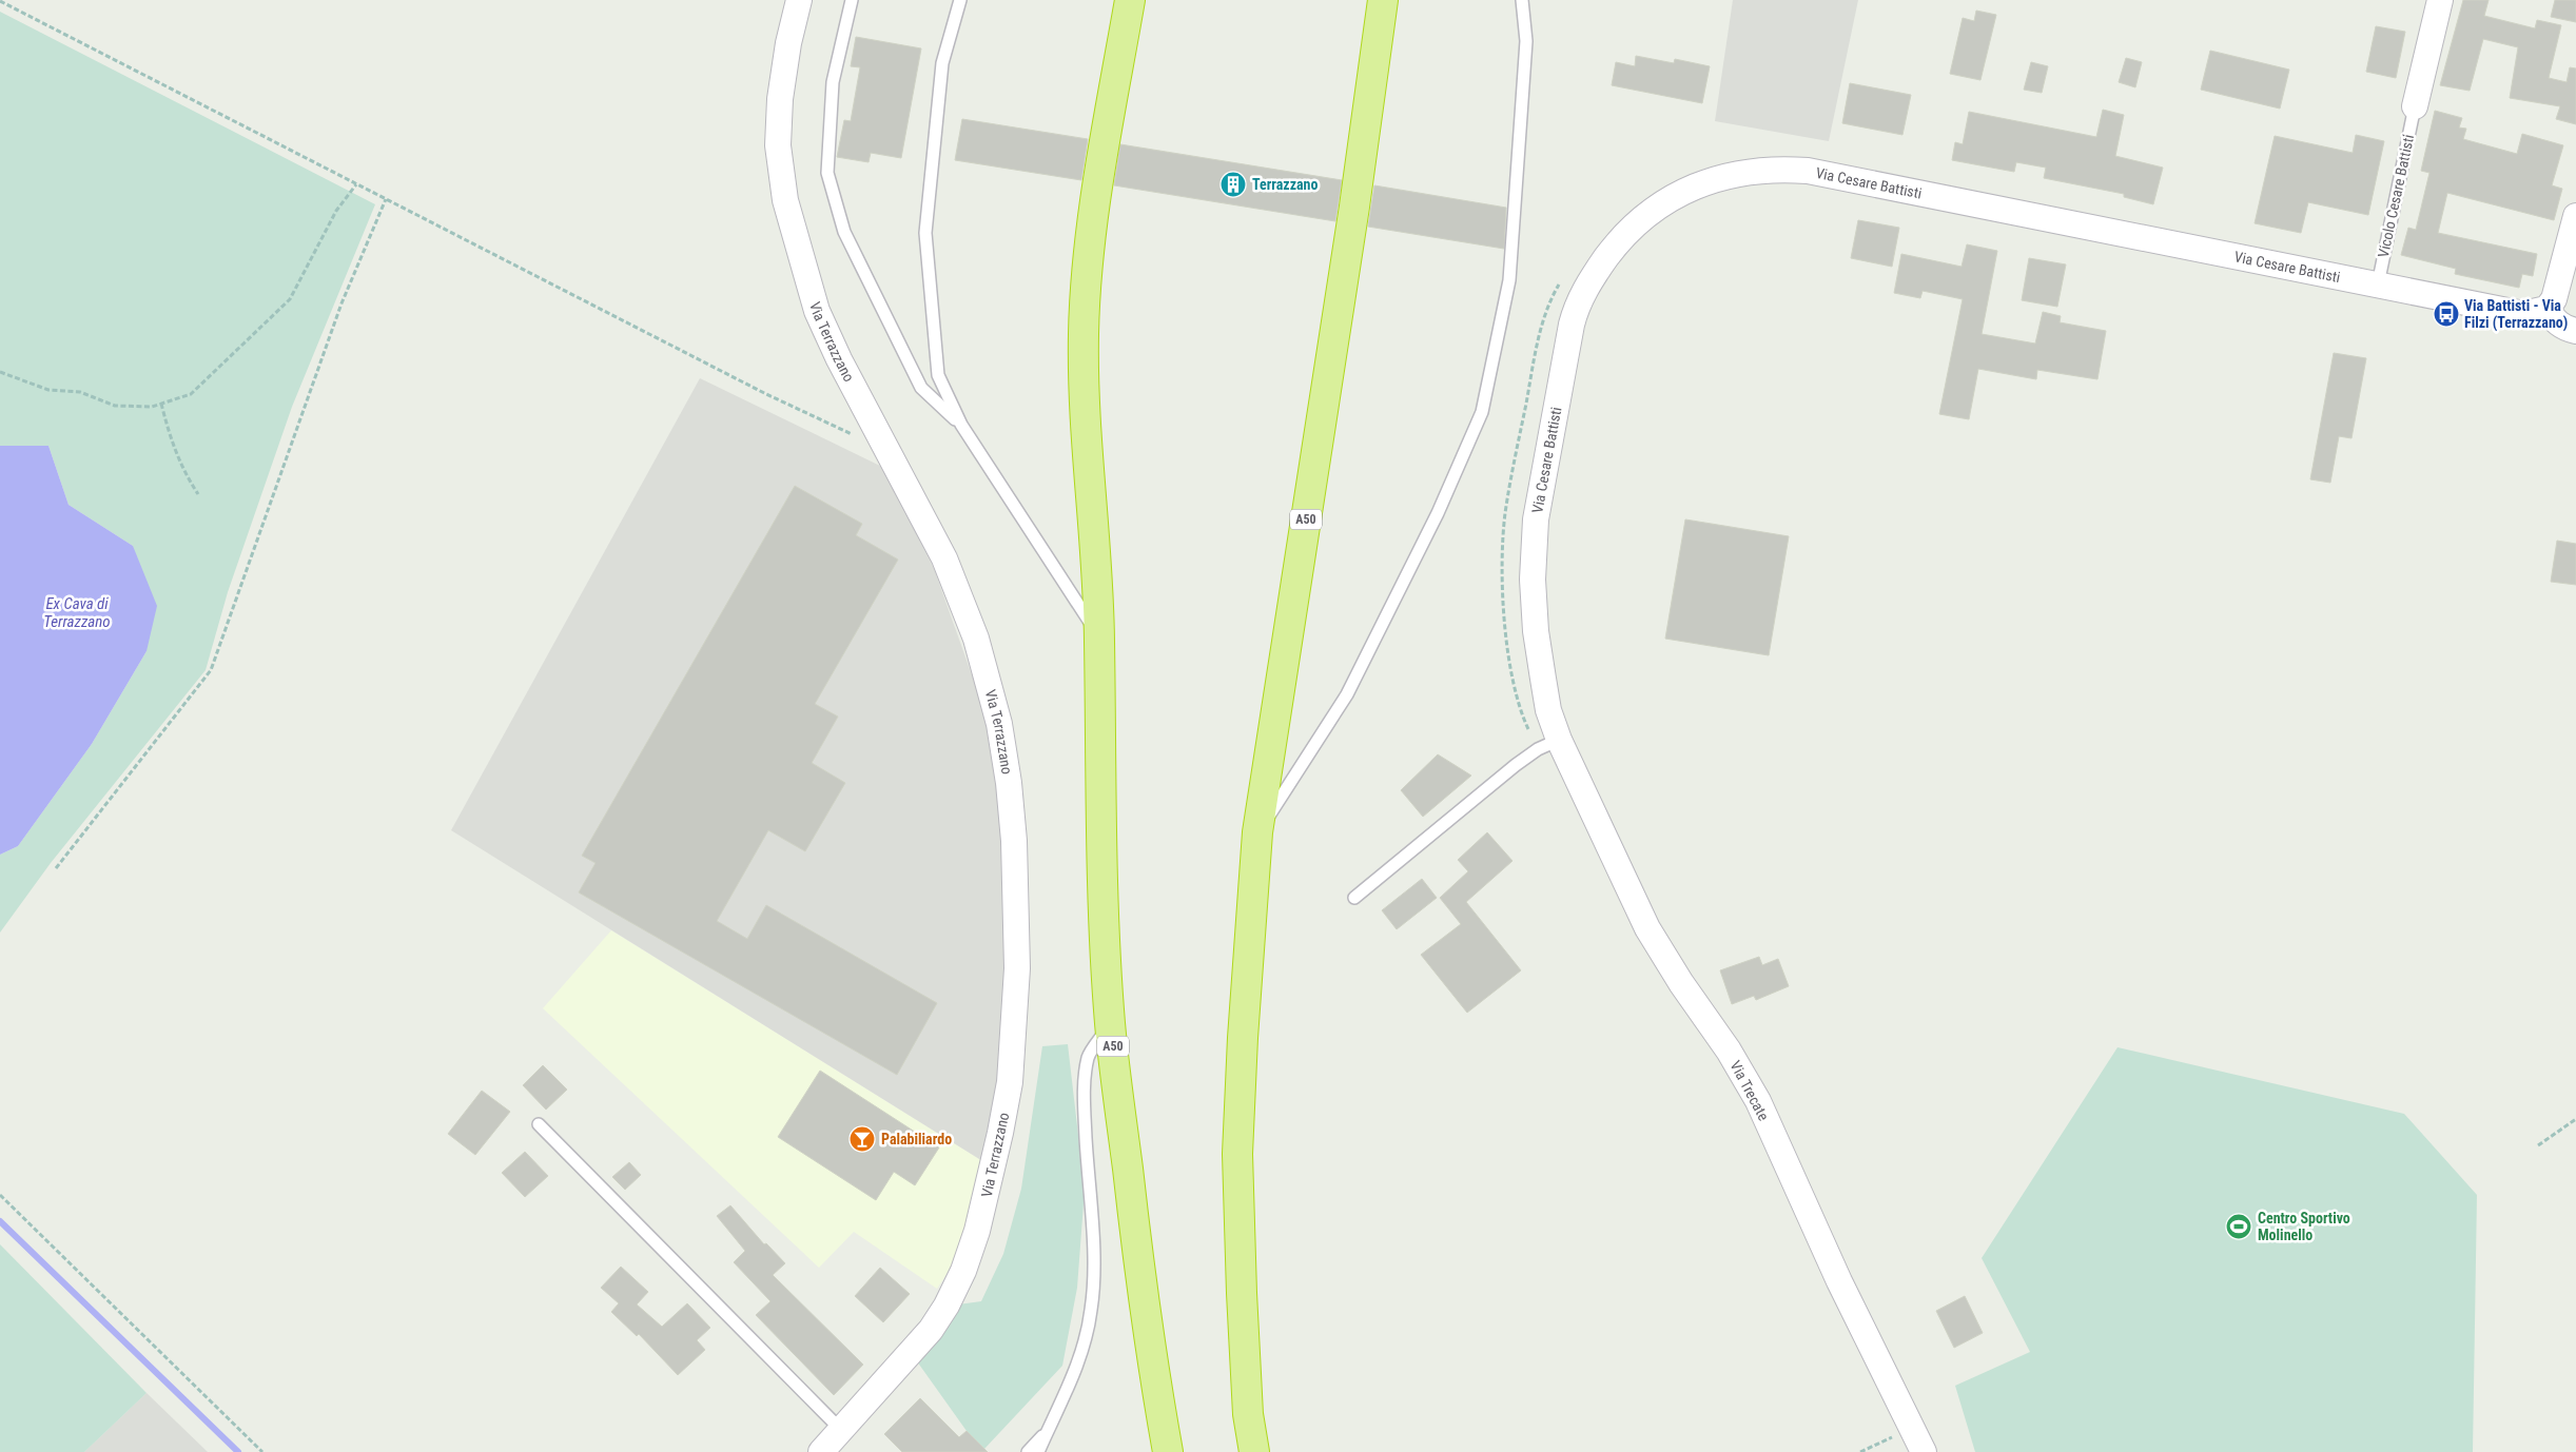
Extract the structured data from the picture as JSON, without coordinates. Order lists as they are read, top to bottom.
{
  "streets": {
    "highway": ["A50"],
    "street": ["Via Cesare Battisti", "Via Terrazzano", "Via Trecate"],
    "lane": ["Vicolo Cesare Battisti"]
  },
  "crossings": [
    ["Via Cesare Battisti", "Vicolo Cesare Battisti"],
    ["Via Cesare Battisti", "Via Trecate"]
  ],
  "water": ["Ex Cava di Terrazzano"],
  "places": {
    "building": ["Terrazzano"],
    "bus stop": ["Via Battisti - Via Filzi (Terrazzano)"],
    "bar": ["Palabiliardo"],
    "sports": ["Centro Sportivo Molinello"]
  }
}
